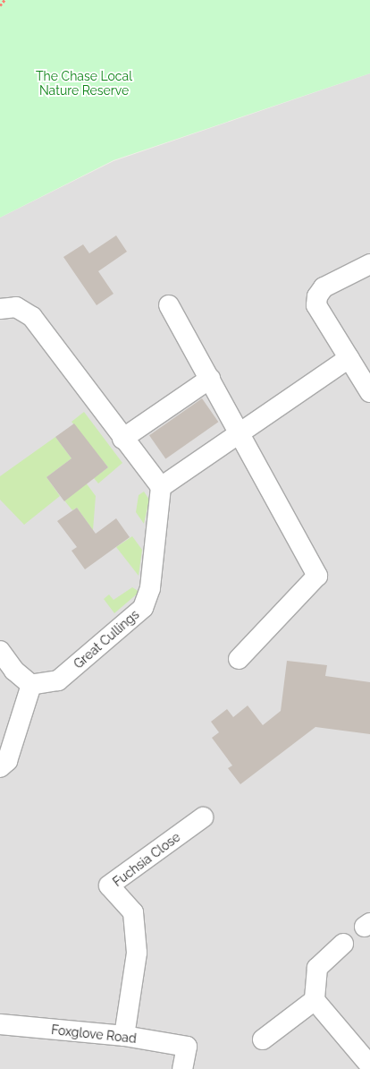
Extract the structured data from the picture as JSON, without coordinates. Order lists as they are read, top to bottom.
{
  "streets": {
    "street": ["Great Cullings", "Fuchsia Close", "Foxglove Road"]
  },
  "crossings": [
    ["Fuchsia Close", "Foxglove Road"]
  ],
  "parks": ["The Chase Local Nature Reserve"]
}
